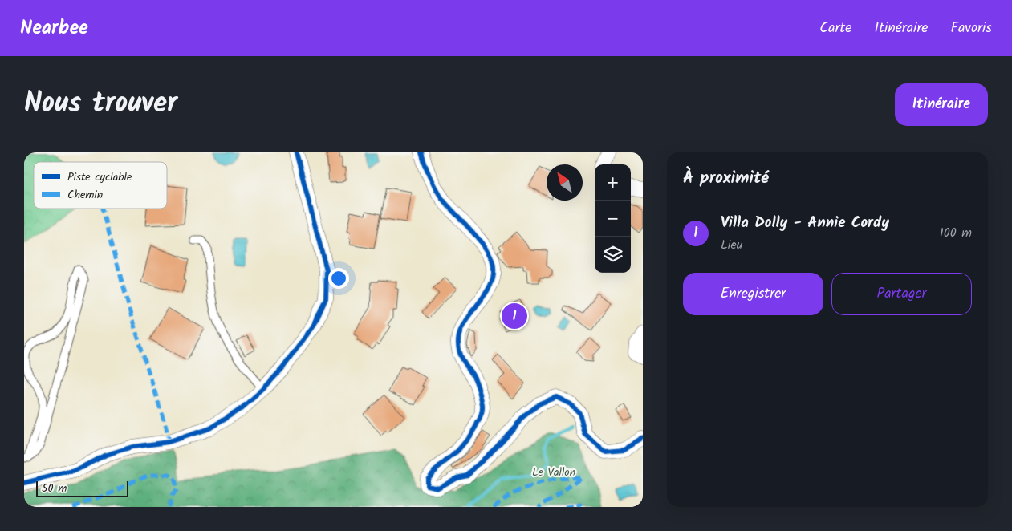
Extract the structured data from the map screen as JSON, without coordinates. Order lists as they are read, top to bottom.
{
  "parks": ["Le Vallon"],
  "legend": ["Piste cyclable", "Chemin"],
  "scale_bar": "50 m",
  "north": "top left",
  "page": {
    "header": "Nearbee",
    "nav": ["Carte", "Itinéraire", "Favoris"],
    "title": "Nous trouver",
    "buttons": [
      "Itinéraire",
      ["Enregistrer", "Partager"]
    ],
    "heading": "À proximité",
    "map_buttons": ["+", "−"],
    "list": [
      {
        "mark": "1",
        "name": "Villa Dolly - Annie Cordy",
        "note": "Lieu",
        "value": "100 m"
      }
    ],
    "pins": "1",
    "scale": "50 m"
  }
}
